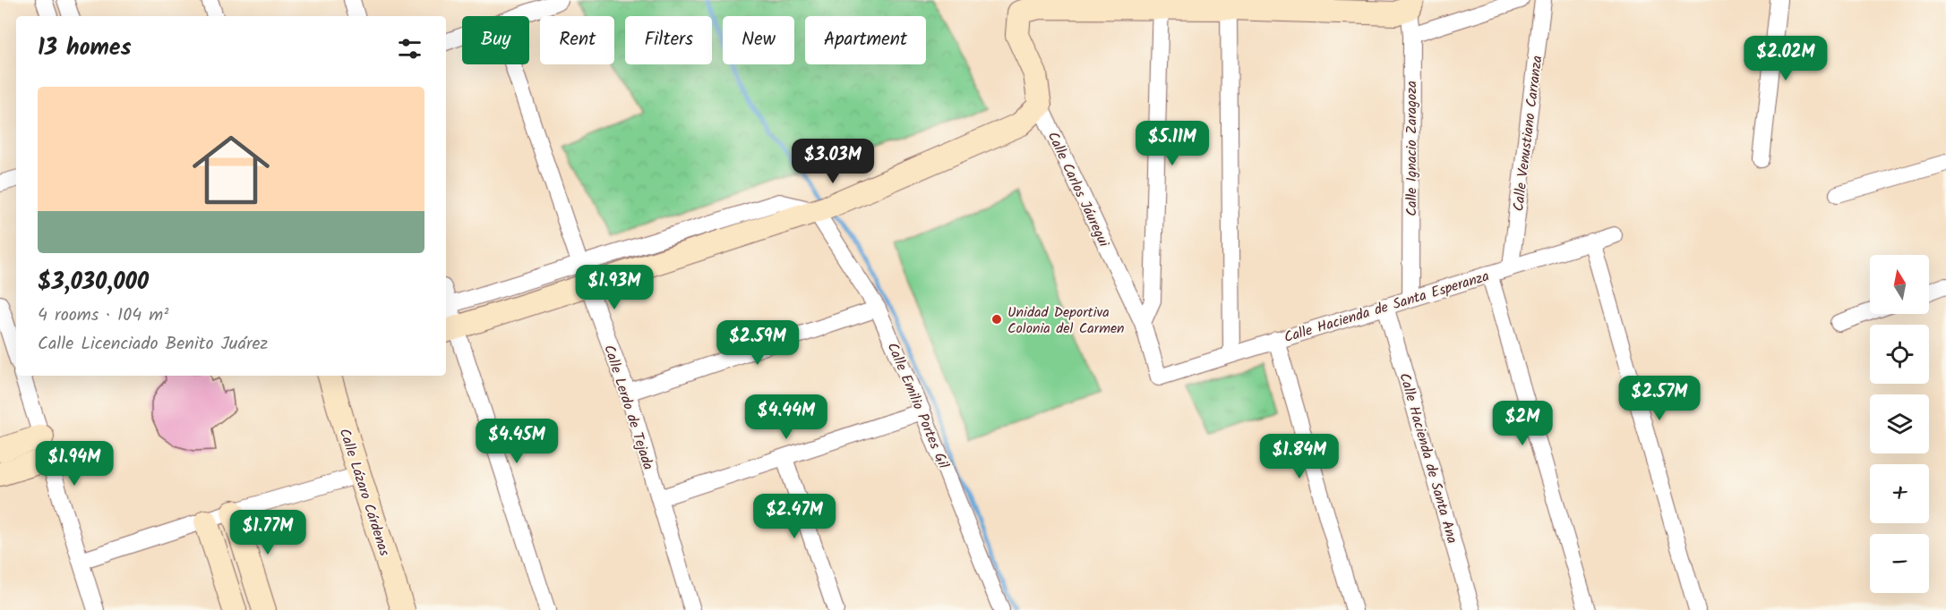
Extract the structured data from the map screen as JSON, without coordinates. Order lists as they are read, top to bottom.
{
  "streets": {
    "street": [
      "Calle Venustiano Carranza",
      "Calle Ignacio Zaragoza",
      "Calle Carlos Jáuregui",
      "Calle Hacienda de Santa Esperanza",
      "Calle Emilio Portes Gil",
      "Calle Lerdo de Tejada",
      "Calle Hacienda de Santa Ana",
      "Calle Lázaro Cárdenas"
    ]
  },
  "crossings": [
    ["Calle Venustiano Carranza", "Calle Hacienda de Santa Esperanza"],
    ["Calle Ignacio Zaragoza", "Calle Hacienda de Santa Esperanza"],
    ["Calle Carlos Jáuregui", "Calle Hacienda de Santa Esperanza"],
    ["Calle Hacienda de Santa Esperanza", "Calle Hacienda de Santa Ana"]
  ],
  "places": ["Unidad Deportiva Colonia del Carmen"],
  "north": "top",
  "page": {
    "chip": [
      "Buy",
      "Rent",
      "Filters",
      "New",
      "Apartment"
    ],
    "heading": "13 homes",
    "price": [
      "$2.02M",
      "$5.11M",
      "$3.03M",
      "$1.93M",
      "$2.59M",
      "$2.57M",
      "$4.44M",
      "$2M",
      "$4.45M",
      "$1.84M",
      "$1.94M",
      "$2.47M",
      "$1.77M"
    ],
    "list": [
      {
        "name": "$3,030,000",
        "note": "4 rooms · 104 m² · Calle Licenciado Benito Juárez"
      }
    ],
    "map_buttons": ["+", "−"]
  }
}
